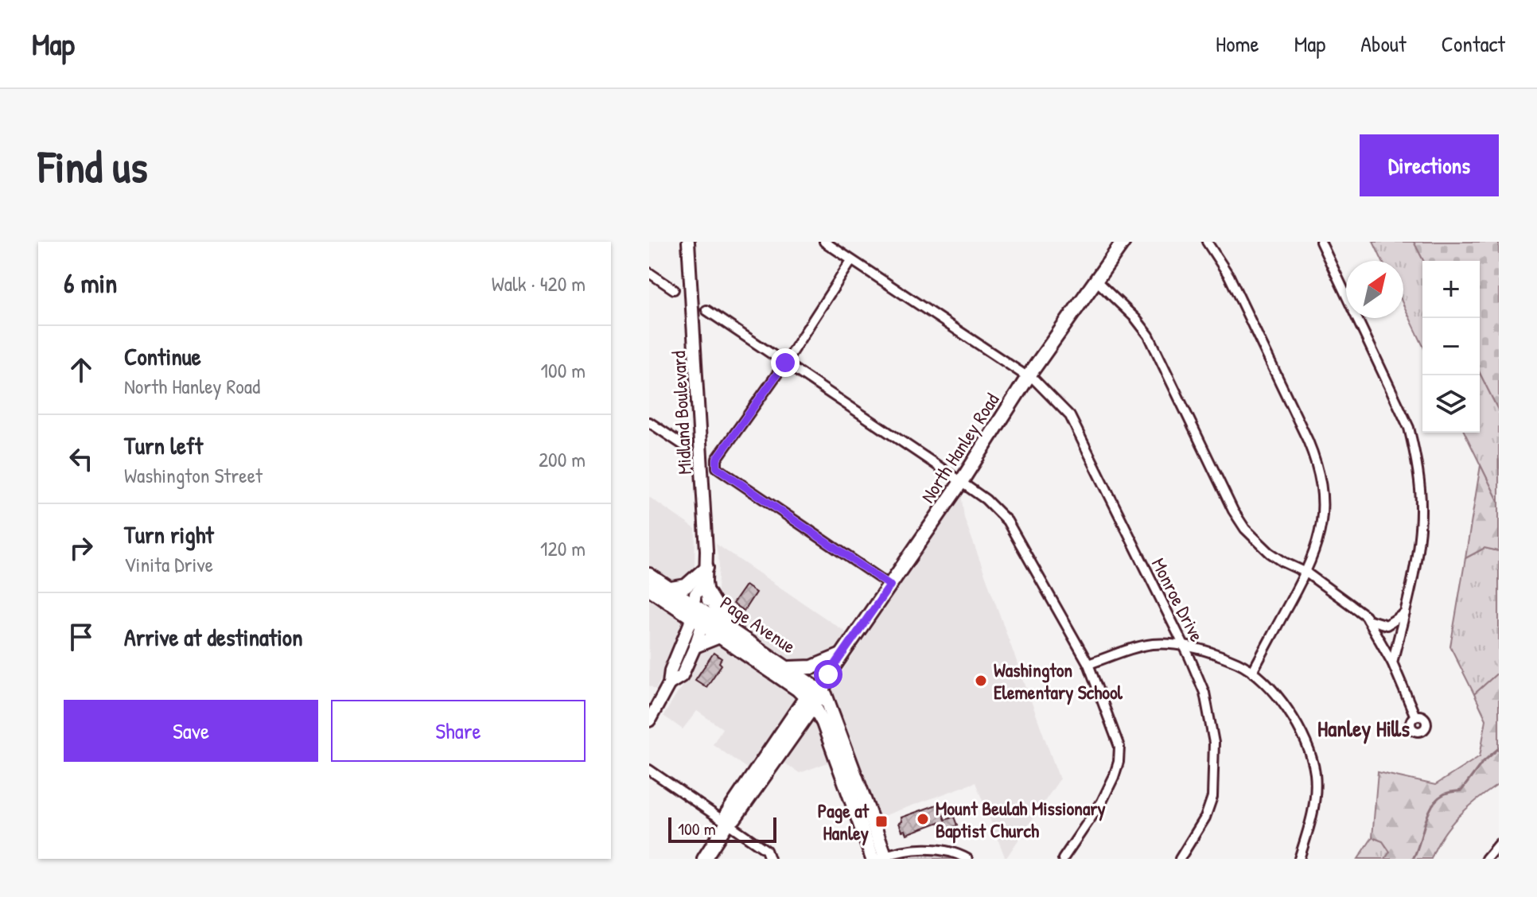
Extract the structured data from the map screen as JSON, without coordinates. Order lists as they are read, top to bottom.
{
  "streets": {
    "main road": ["Midland Boulevard", "North Hanley Road", "Page Avenue"],
    "street": ["Monroe Drive"]
  },
  "crossings": [
    ["Midland Boulevard", "Page Avenue"],
    ["North Hanley Road", "Monroe Drive"],
    ["North Hanley Road", "Page Avenue"]
  ],
  "districts": ["Hanley Hills"],
  "places": {
    "other": ["Washington Elementary School", "Mount Beulah Missionary Baptist Church"],
    "transit": ["Page at Hanley"]
  },
  "scale_bar": "100 m",
  "north": "top right",
  "page": {
    "header": "Map",
    "nav": [
      "Home",
      "Map",
      "About",
      "Contact"
    ],
    "buttons": [
      "Directions",
      ["Save", "Share"]
    ],
    "title": "Find us",
    "heading": ["6 min", "Walk · 420 m"],
    "map_buttons": ["+", "−"],
    "list": [
      ["Continue", "North Hanley Road", "100 m"],
      ["Turn left", "Washington Street", "200 m"],
      ["Turn right", "Vinita Drive", "120 m"],
      "Arrive at destination"
    ],
    "scale": "100 m"
  }
}
